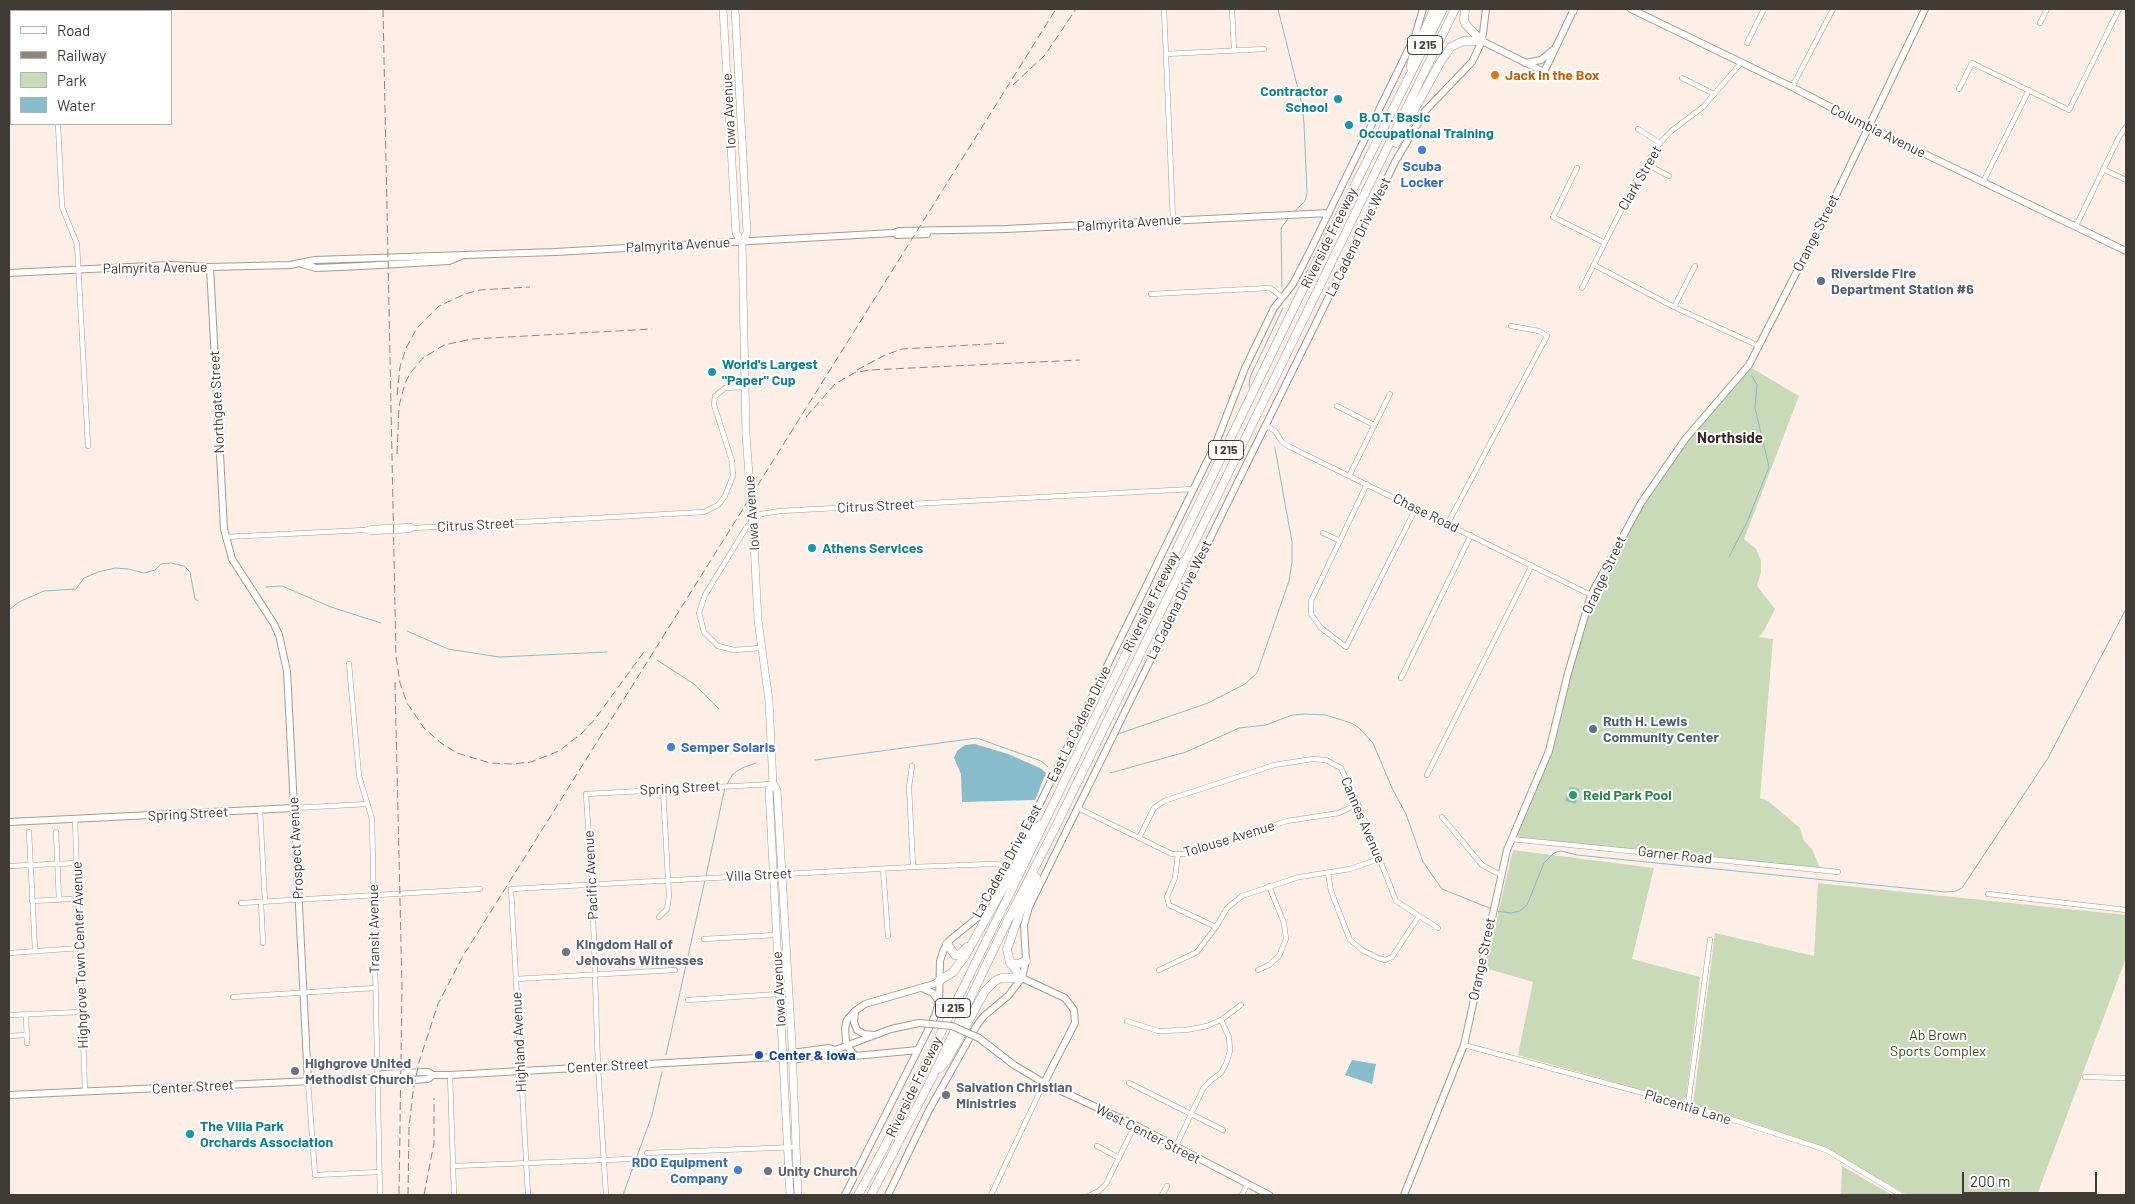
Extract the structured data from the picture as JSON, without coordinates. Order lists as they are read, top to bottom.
{
  "streets": {
    "highway": ["I 215", "Riverside Freeway"],
    "main road": [
      "Iowa Avenue",
      "Columbia Avenue",
      "Palmyrita Avenue",
      "Orange Street",
      "La Cadena Drive West",
      "Northgate Street",
      "East La Cadena Drive",
      "Spring Street",
      "Prospect Avenue",
      "La Cadena Drive East",
      "Center Street",
      "West Center Street"
    ],
    "street": [
      "Clark Street",
      "Citrus Street",
      "Chase Road",
      "Cannes Avenue",
      "Tolouse Avenue",
      "Garner Road",
      "Pacific Avenue",
      "Villa Street",
      "Transit Avenue",
      "Highgrove Town Center Avenue",
      "Highland Avenue",
      "Placentia Lane"
    ]
  },
  "crossings": [
    ["Iowa Avenue", "Palmyrita Avenue"],
    ["Iowa Avenue", "Citrus Street"],
    ["Iowa Avenue", "Spring Street"],
    ["Iowa Avenue", "Villa Street"],
    ["Iowa Avenue", "Center Street"],
    ["Columbia Avenue", "Clark Street"],
    ["Columbia Avenue", "Orange Street"],
    ["Palmyrita Avenue", "Northgate Street"],
    ["Palmyrita Avenue", "East La Cadena Drive"],
    ["Orange Street", "Chase Road"],
    ["Orange Street", "Garner Road"],
    ["Orange Street", "Placentia Lane"],
    ["La Cadena Drive West", "Chase Road"],
    ["La Cadena Drive West", "Tolouse Avenue"],
    ["Northgate Street", "Citrus Street"],
    ["Northgate Street", "Prospect Avenue"],
    ["Citrus Street", "East La Cadena Drive"],
    ["Citrus Street", "Prospect Avenue"],
    ["East La Cadena Drive", "La Cadena Drive East"],
    ["Spring Street", "Prospect Avenue"],
    ["Spring Street", "Pacific Avenue"],
    ["Spring Street", "Transit Avenue"],
    ["Spring Street", "Highgrove Town Center Avenue"],
    ["Cannes Avenue", "Tolouse Avenue"],
    ["Prospect Avenue", "Transit Avenue"],
    ["Prospect Avenue", "Center Street"],
    ["La Cadena Drive East", "Villa Street"],
    ["Pacific Avenue", "Villa Street"],
    ["Pacific Avenue", "Center Street"],
    ["Villa Street", "Highland Avenue"],
    ["Transit Avenue", "Center Street"],
    ["Highgrove Town Center Avenue", "Center Street"],
    ["Highland Avenue", "Center Street"],
    ["Center Street", "West Center Street"]
  ],
  "districts": ["Northside"],
  "parks": ["Ab Brown Sports Complex"],
  "places": [
    "Jack in the Box",
    "Contractor School",
    "B.O.T. Basic Occupational Training",
    "Scuba Locker",
    "Riverside Fire Department Station #6",
    "World's Largest \"Paper\" Cup",
    "Athens Services",
    "Ruth H. Lewis Community Center",
    "Semper Solaris",
    "Reid Park Pool",
    "Kingdom Hall of Jehovahs Witnesses",
    "Center & Iowa",
    "Highgrove United Methodist Church",
    "Salvation Christian Ministries",
    "The Villa Park Orchards Association",
    "RDO Equipment Company",
    "Unity Church"
  ],
  "legend": [
    "Road",
    "Railway",
    "Park",
    "Water"
  ],
  "scale_bar": "200 m"
}
